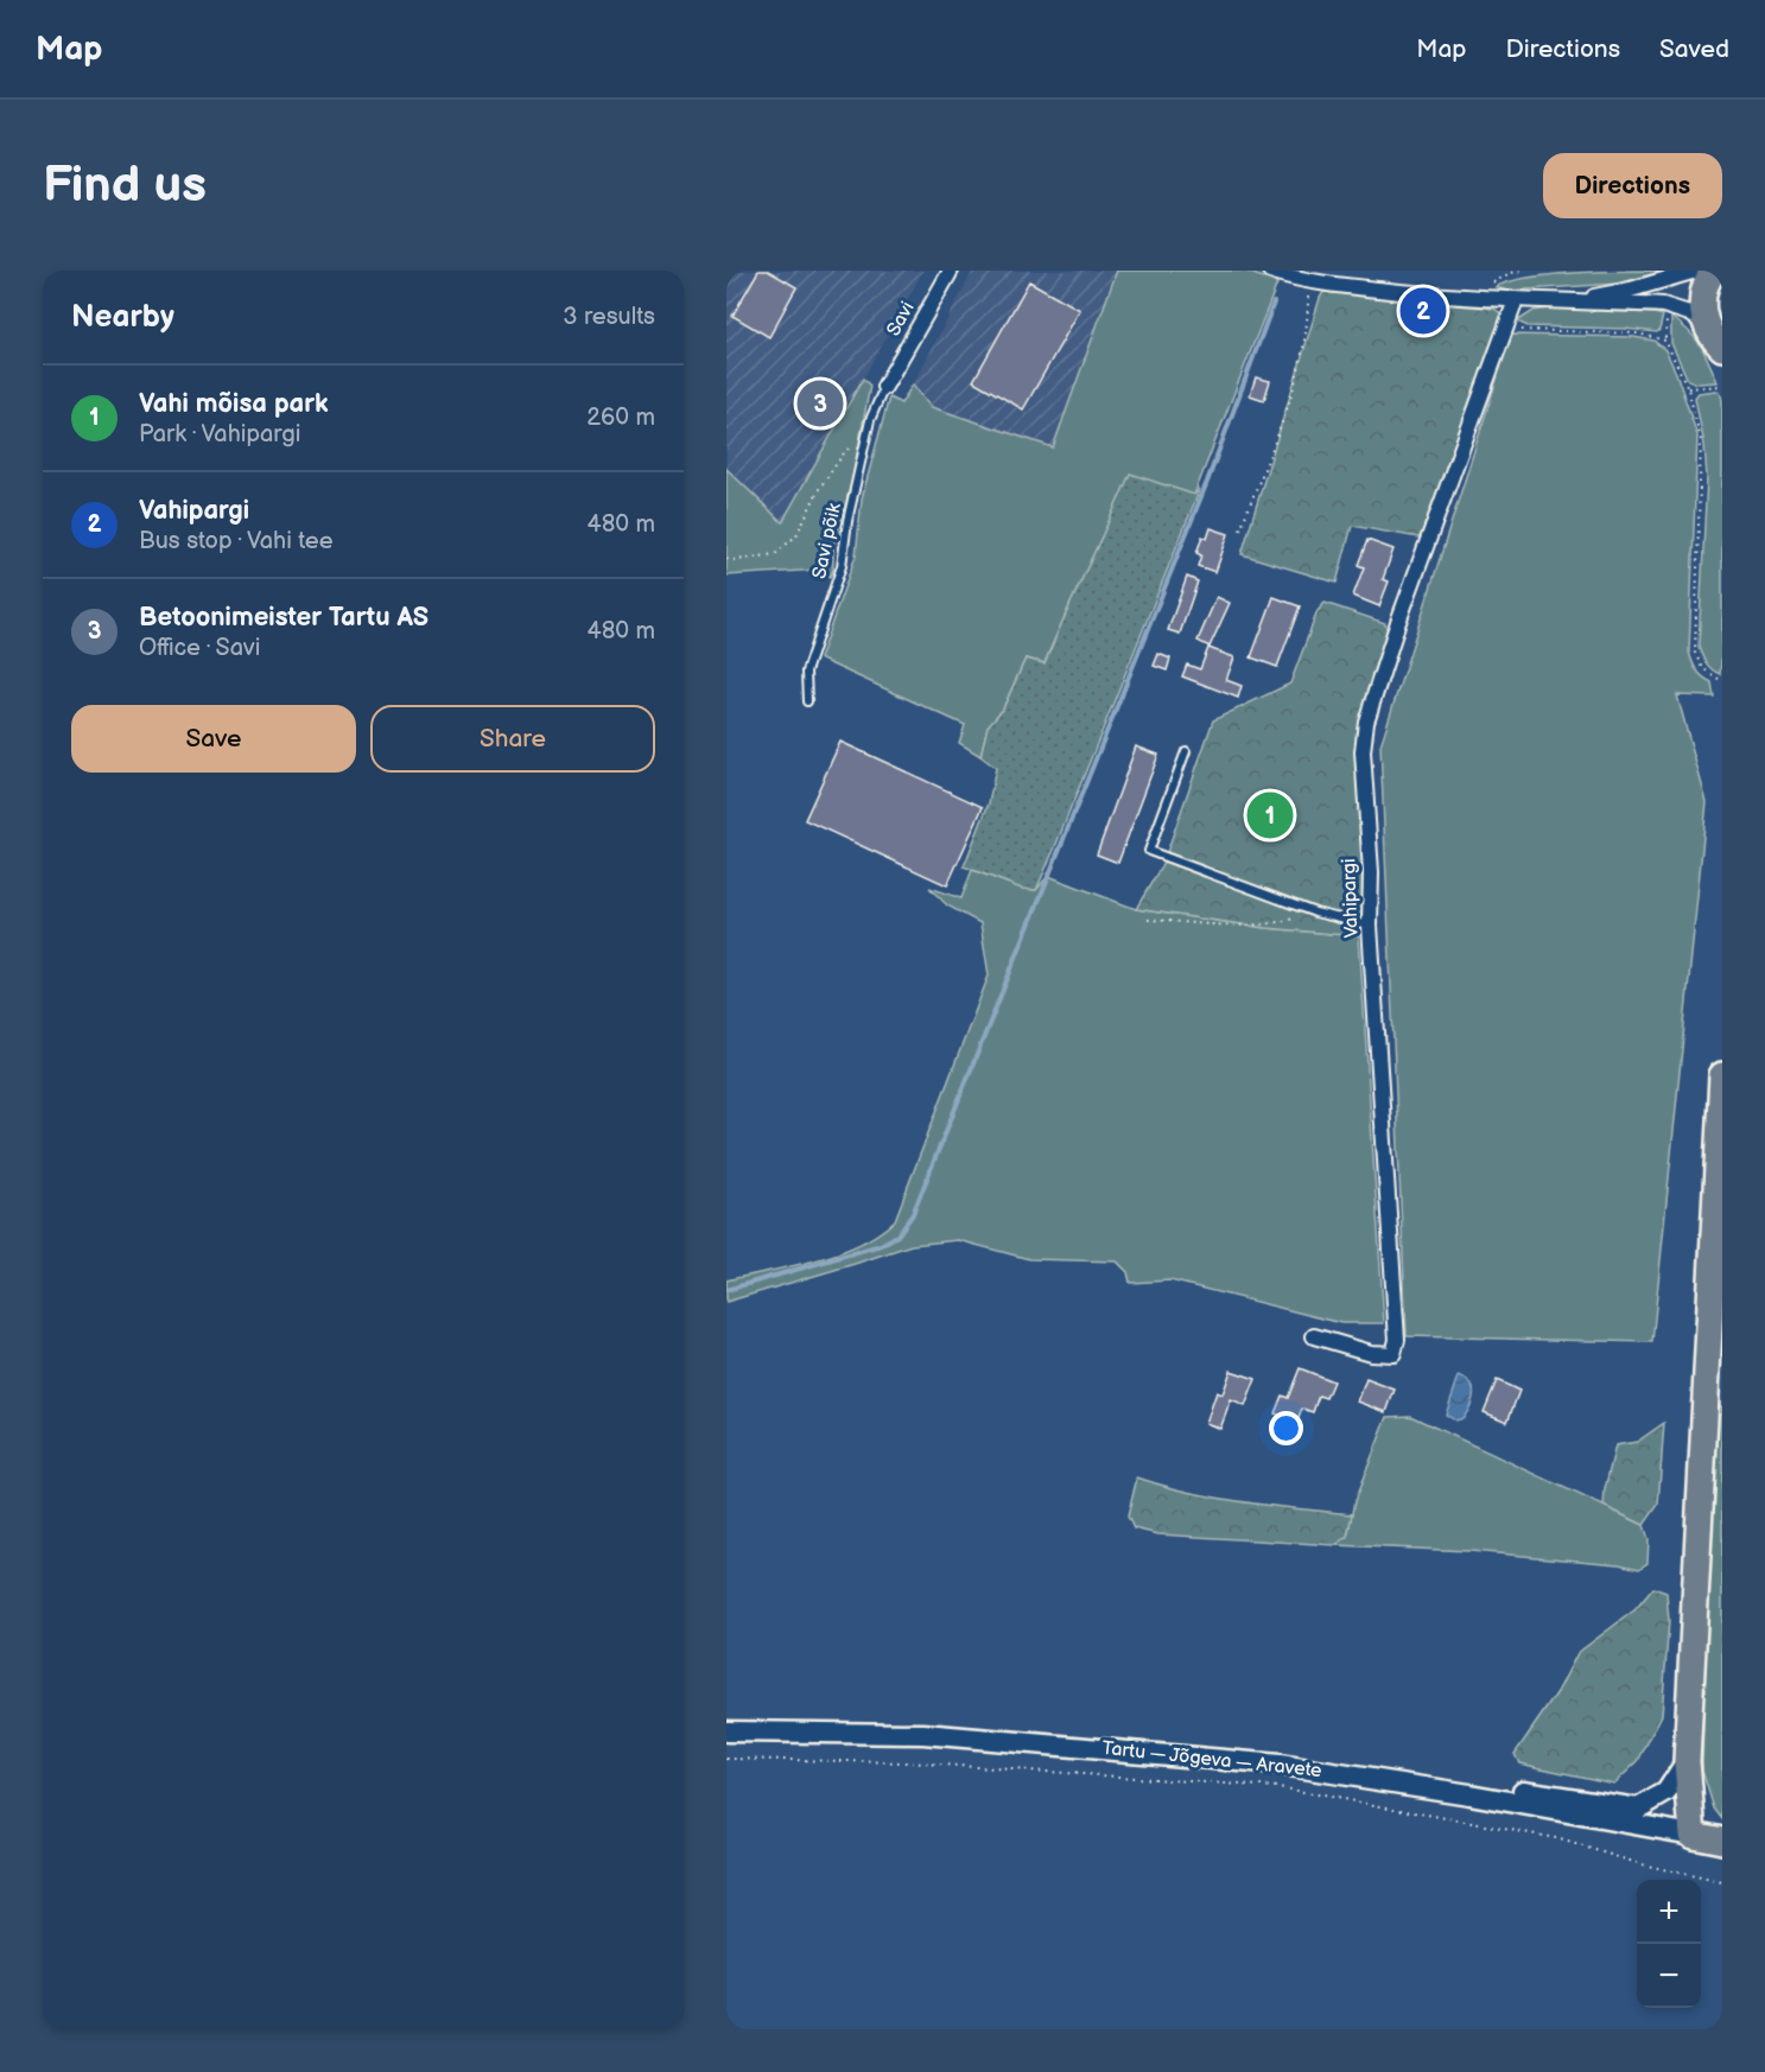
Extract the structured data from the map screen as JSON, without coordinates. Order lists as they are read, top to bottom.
{
  "streets": {
    "main road": ["Tartu — Jõgeva — Aravete"],
    "street": ["Savi", "Vahipargi"],
    "lane": ["Savi põik"]
  },
  "crossings": [
    ["Savi", "Savi põik"]
  ],
  "page": {
    "header": "Map",
    "nav": ["Map", "Directions", "Saved"],
    "buttons": [
      "Directions",
      ["Save", "Share"]
    ],
    "title": "Find us",
    "heading": ["Nearby", "3 results"],
    "pins": ["2", "3", "1"],
    "list": [
      {
        "mark": "1",
        "name": "Vahi mõisa park",
        "note": "Park · Vahipargi",
        "value": "260 m"
      },
      {
        "mark": "2",
        "name": "Vahipargi",
        "note": "Bus stop · Vahi tee",
        "value": "480 m"
      },
      {
        "mark": "3",
        "name": "Betoonimeister Tartu AS",
        "note": "Office · Savi",
        "value": "480 m"
      }
    ],
    "map_buttons": ["+", "−"]
  }
}
